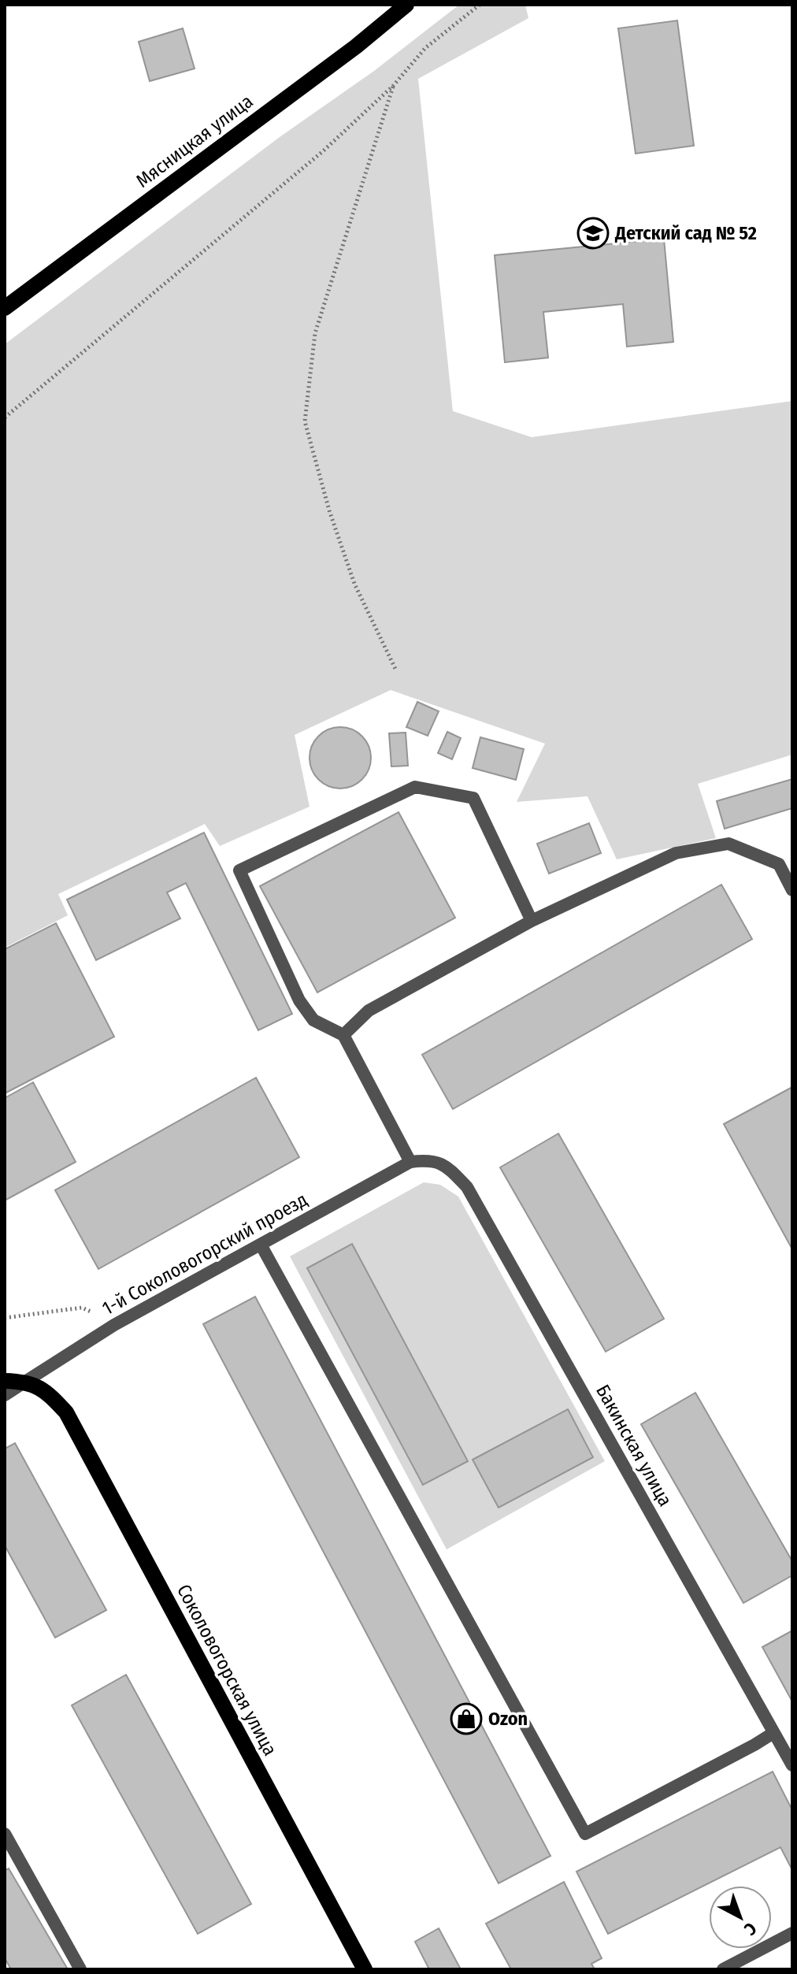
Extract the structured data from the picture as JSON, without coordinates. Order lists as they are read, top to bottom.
{
  "streets": {
    "main road": ["Мясницкая улица", "Соколовогорская улица"],
    "street": ["1-й Соколовогорский проезд", "Бакинская улица"]
  },
  "crossings": [
    ["1-й Соколовогорский проезд", "Бакинская улица"],
    ["1-й Соколовогорский проезд", "Соколовогорская улица"]
  ],
  "places": {
    "school or university": ["Детский сад № 52"],
    "shop": ["Ozon"]
  },
  "north": "bottom right"
}
